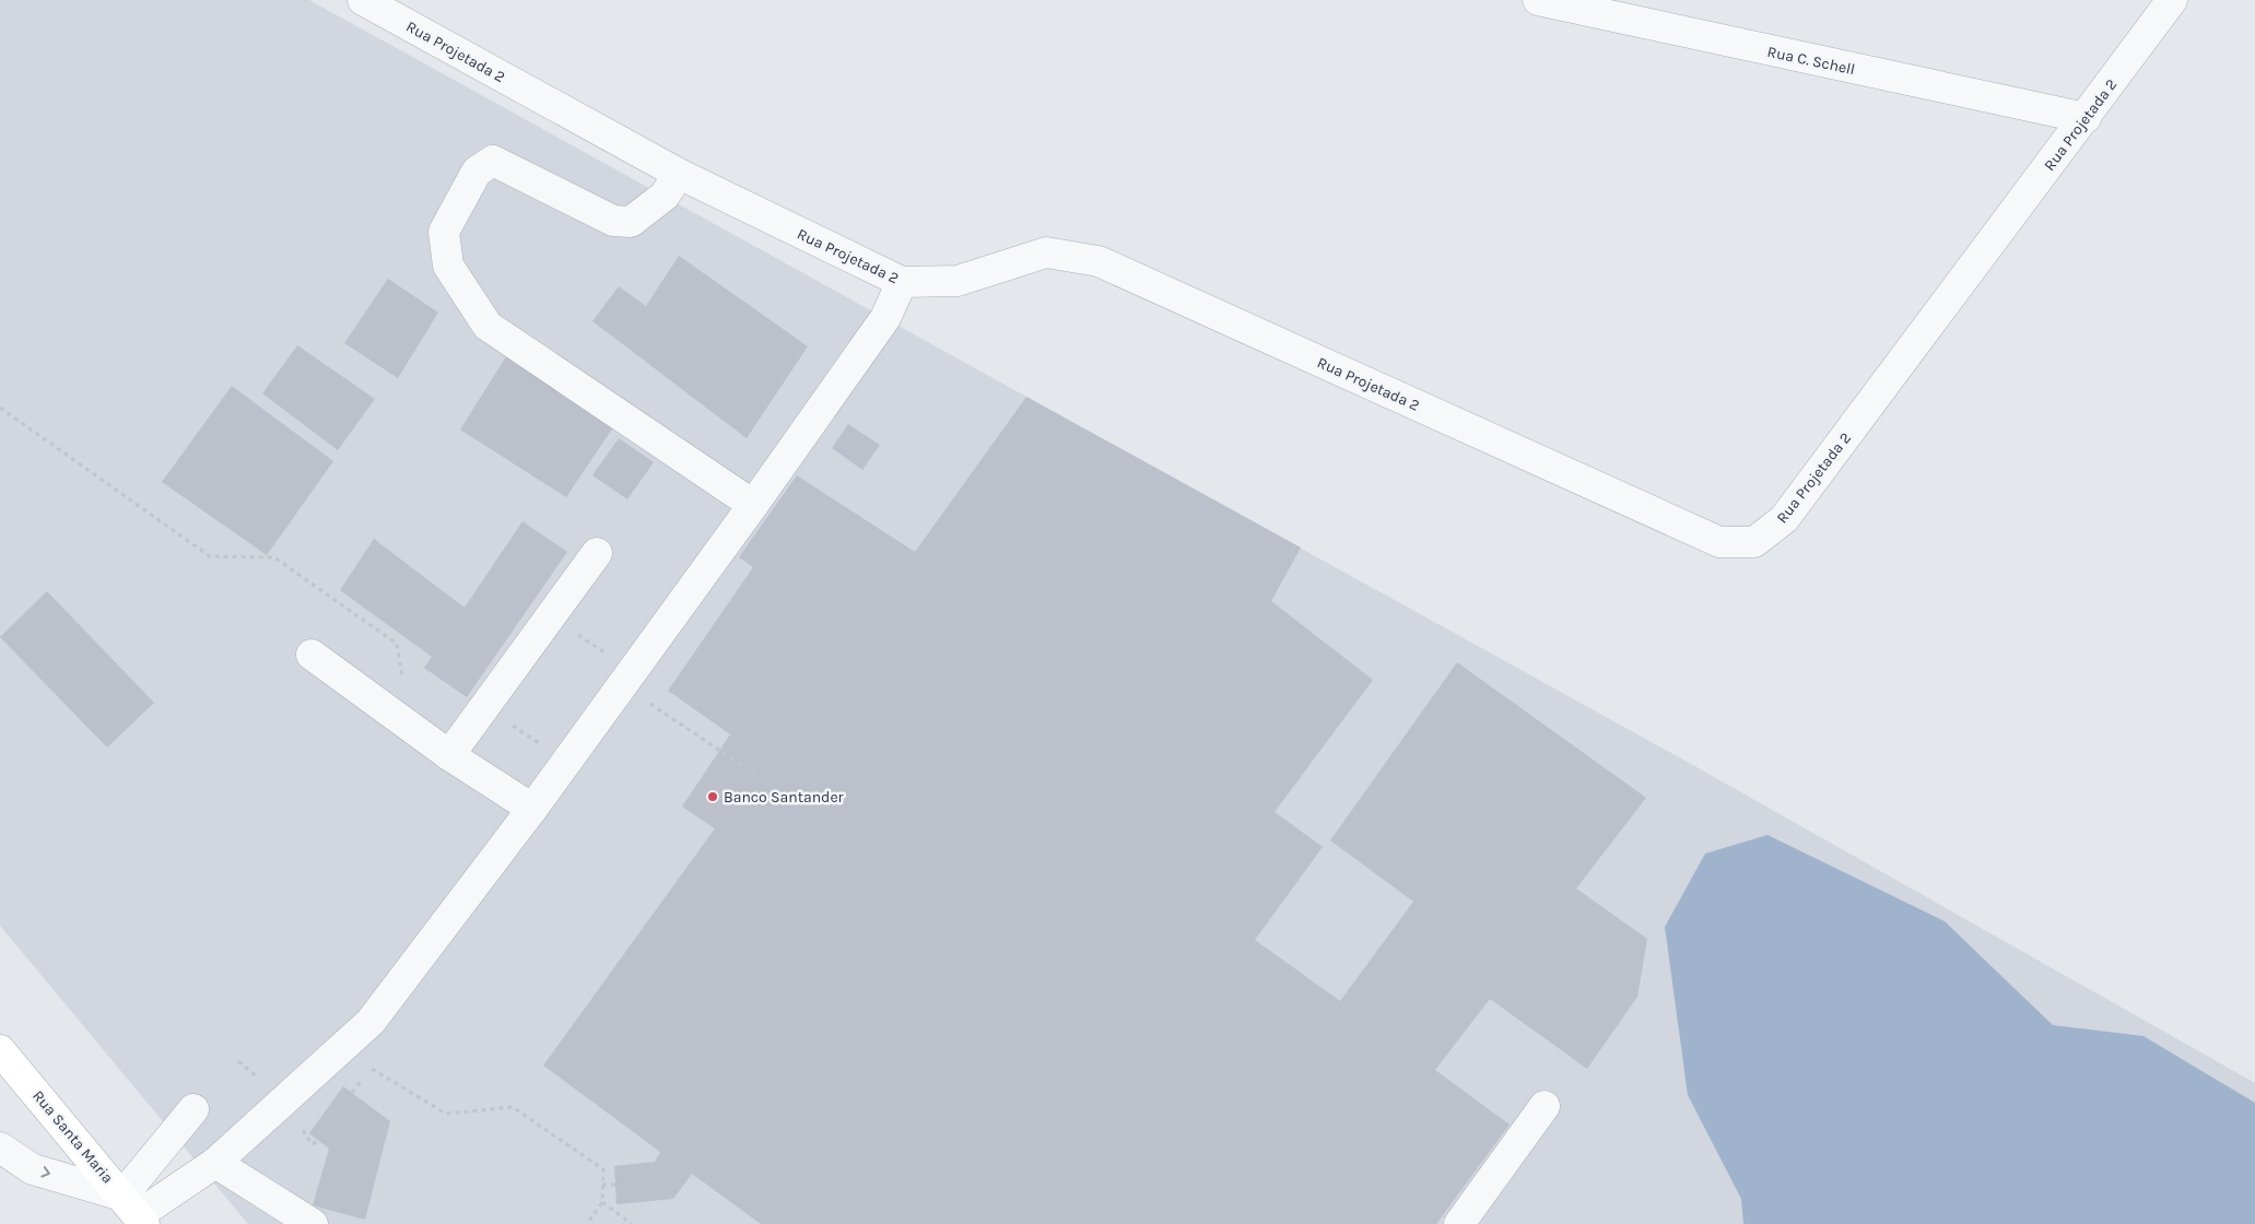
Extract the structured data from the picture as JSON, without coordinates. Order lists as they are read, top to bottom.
{
  "streets": {
    "main road": ["Rua Santa Maria"],
    "street": ["Rua Projetada 2", "Rua C. Schell"]
  },
  "crossings": [
    ["Rua Projetada 2", "Rua C. Schell"]
  ],
  "places": ["Banco Santander"]
}
